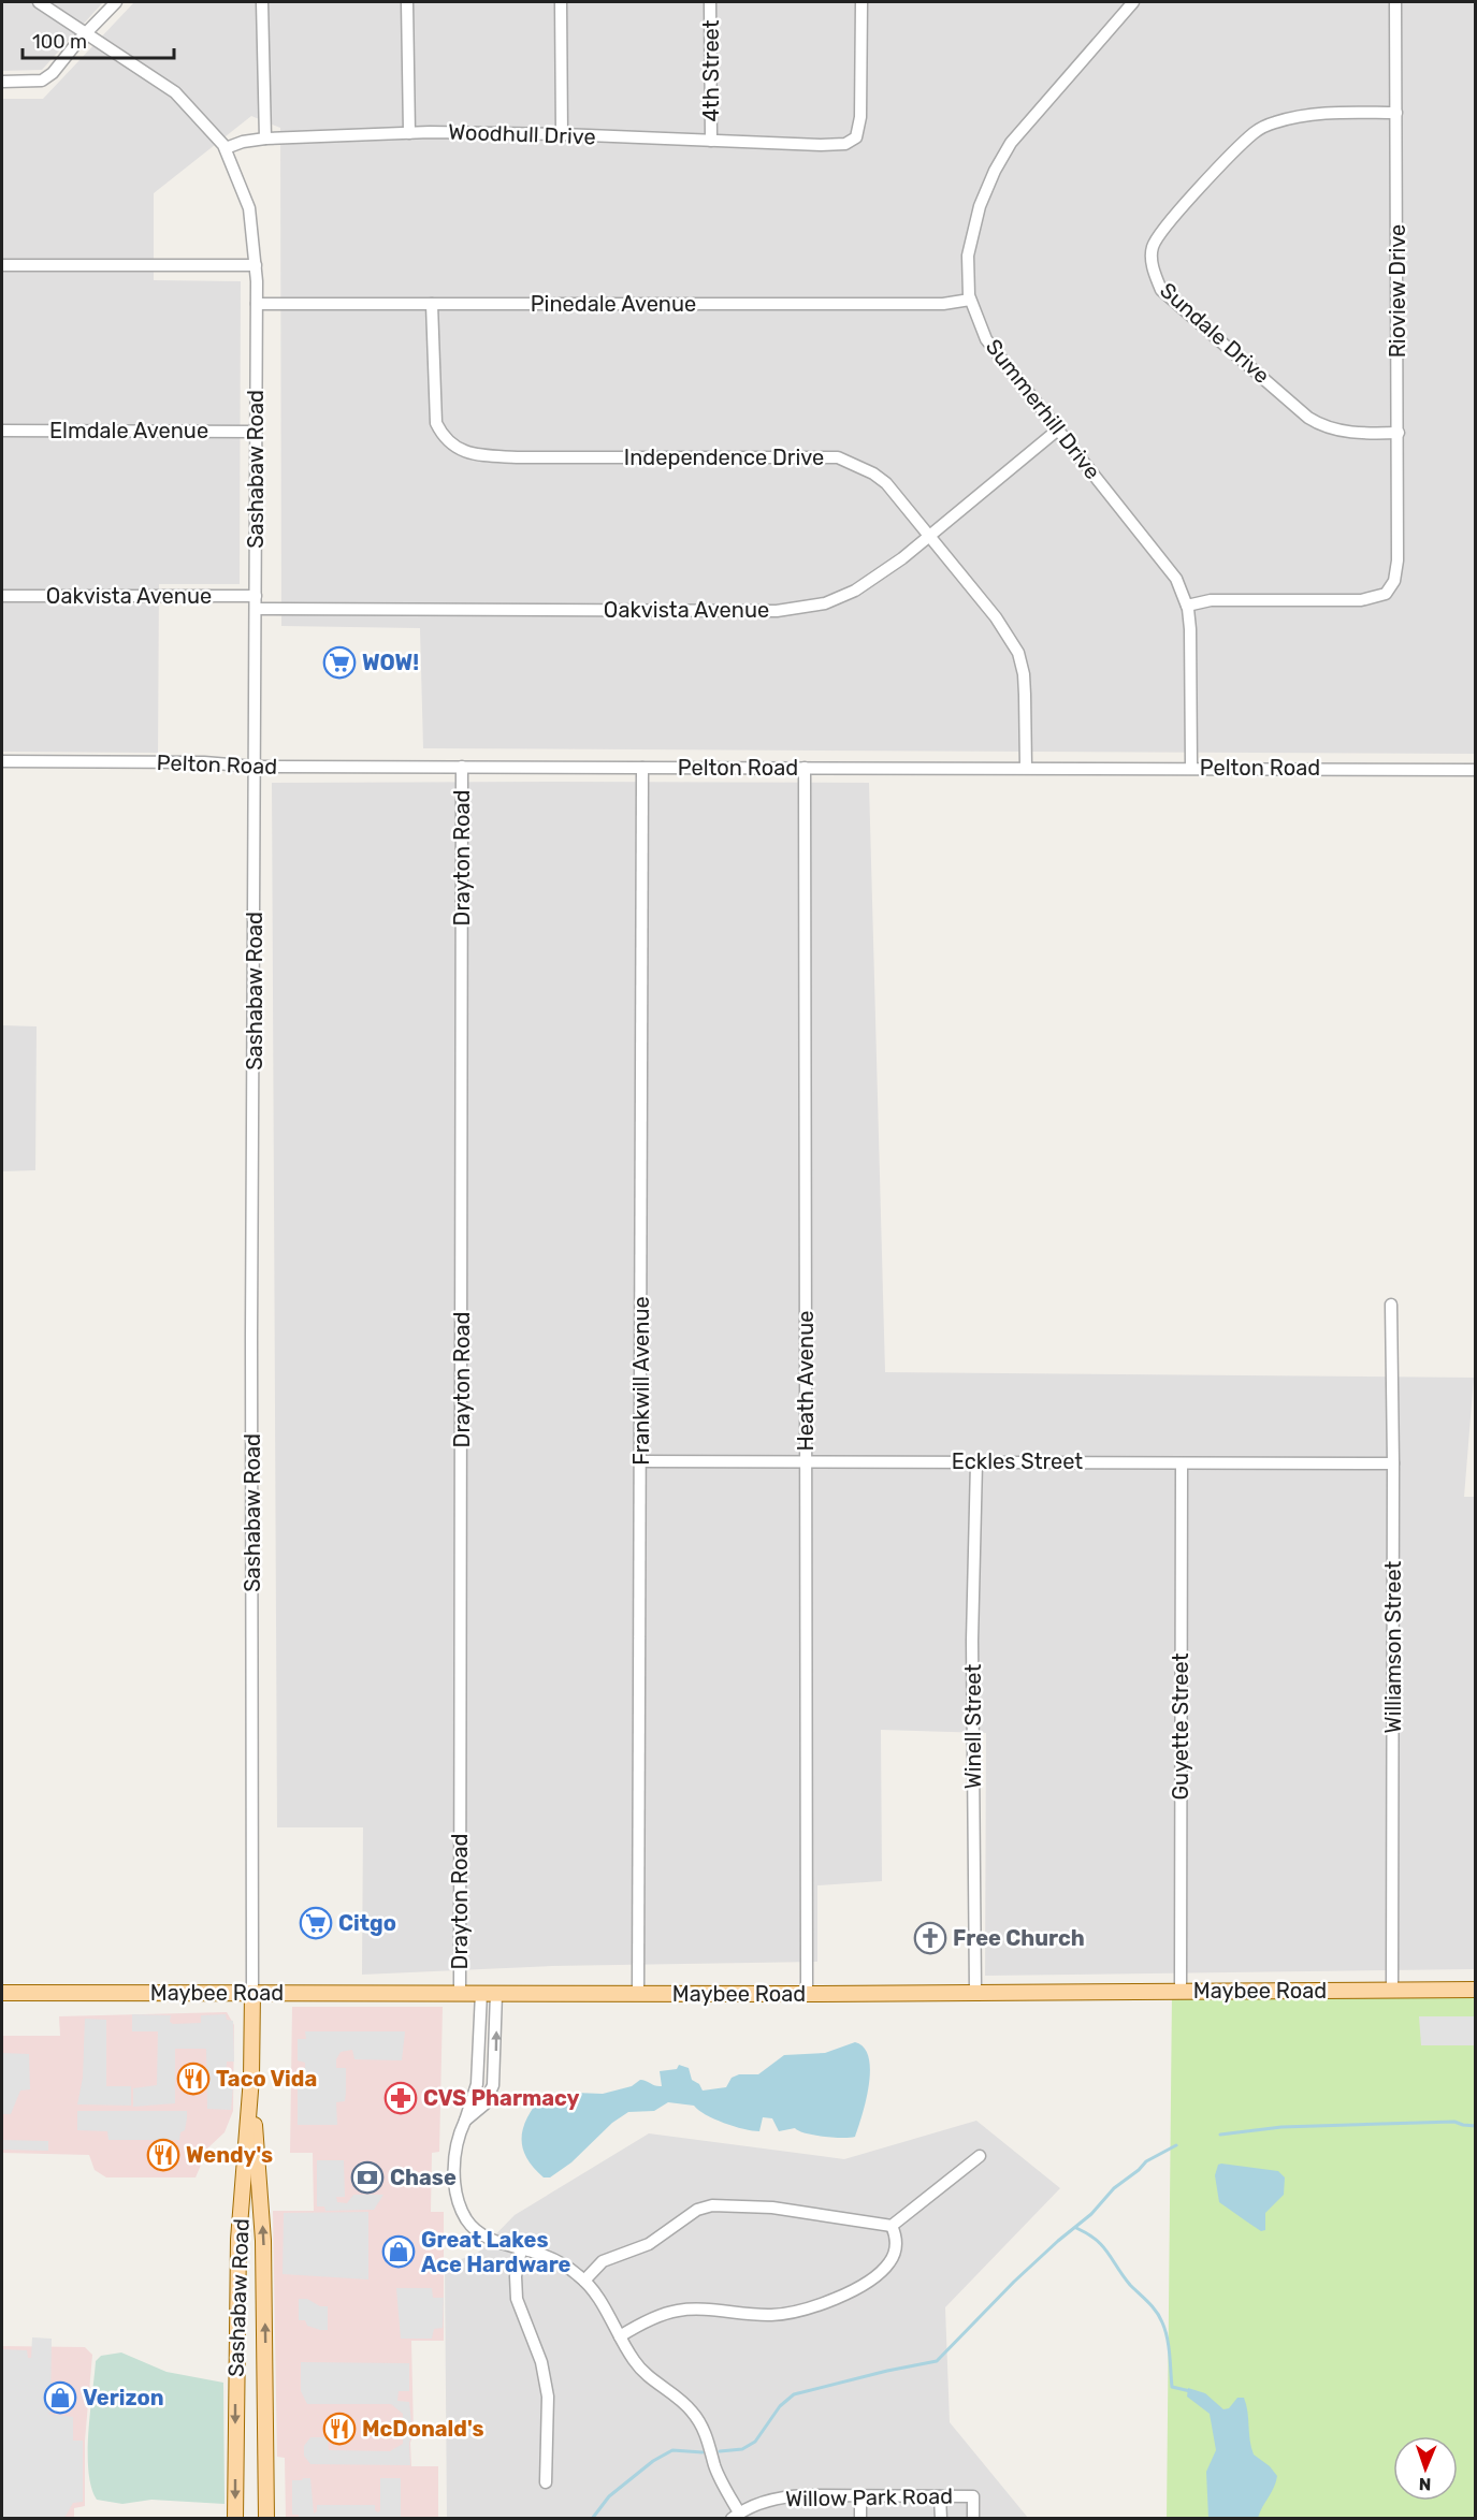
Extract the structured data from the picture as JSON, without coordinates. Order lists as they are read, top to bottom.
{
  "streets": {
    "main road": ["Sashabaw Road", "Maybee Road"],
    "street": [
      "4th Street",
      "Woodhull Drive",
      "Rioview Drive",
      "Pinedale Avenue",
      "Sundale Drive",
      "Summerhill Drive",
      "Elmdale Avenue",
      "Independence Drive",
      "Oakvista Avenue",
      "Pelton Road",
      "Drayton Road",
      "Frankwill Avenue",
      "Heath Avenue",
      "Eckles Street",
      "Williamson Street",
      "Winell Street",
      "Guyette Street",
      "Willow Park Road"
    ]
  },
  "crossings": [
    ["4th Street", "Woodhull Drive"],
    ["Woodhull Drive", "Sashabaw Road"],
    ["Rioview Drive", "Sundale Drive"],
    ["Rioview Drive", "Summerhill Drive"],
    ["Pinedale Avenue", "Summerhill Drive"],
    ["Pinedale Avenue", "Independence Drive"],
    ["Pinedale Avenue", "Sashabaw Road"],
    ["Summerhill Drive", "Oakvista Avenue"],
    ["Summerhill Drive", "Pelton Road"],
    ["Elmdale Avenue", "Sashabaw Road"],
    ["Independence Drive", "Oakvista Avenue"],
    ["Independence Drive", "Pelton Road"],
    ["Sashabaw Road", "Oakvista Avenue"],
    ["Sashabaw Road", "Pelton Road"],
    ["Sashabaw Road", "Maybee Road"],
    ["Pelton Road", "Drayton Road"],
    ["Pelton Road", "Frankwill Avenue"],
    ["Pelton Road", "Heath Avenue"],
    ["Drayton Road", "Maybee Road"],
    ["Frankwill Avenue", "Eckles Street"],
    ["Frankwill Avenue", "Maybee Road"],
    ["Heath Avenue", "Eckles Street"],
    ["Heath Avenue", "Maybee Road"],
    ["Eckles Street", "Williamson Street"],
    ["Eckles Street", "Winell Street"],
    ["Eckles Street", "Guyette Street"],
    ["Williamson Street", "Maybee Road"],
    ["Winell Street", "Maybee Road"],
    ["Guyette Street", "Maybee Road"]
  ],
  "places": {
    "supermarket": ["WOW!", "Citgo"],
    "church": ["Free Church"],
    "restaurant": ["Taco Vida", "Wendy's", "McDonald's"],
    "pharmacy": ["CVS Pharmacy"],
    "bank": ["Chase"],
    "shop": ["Great Lakes Ace Hardware", "Verizon"]
  },
  "scale_bar": "100 m",
  "north": "bottom"
}
